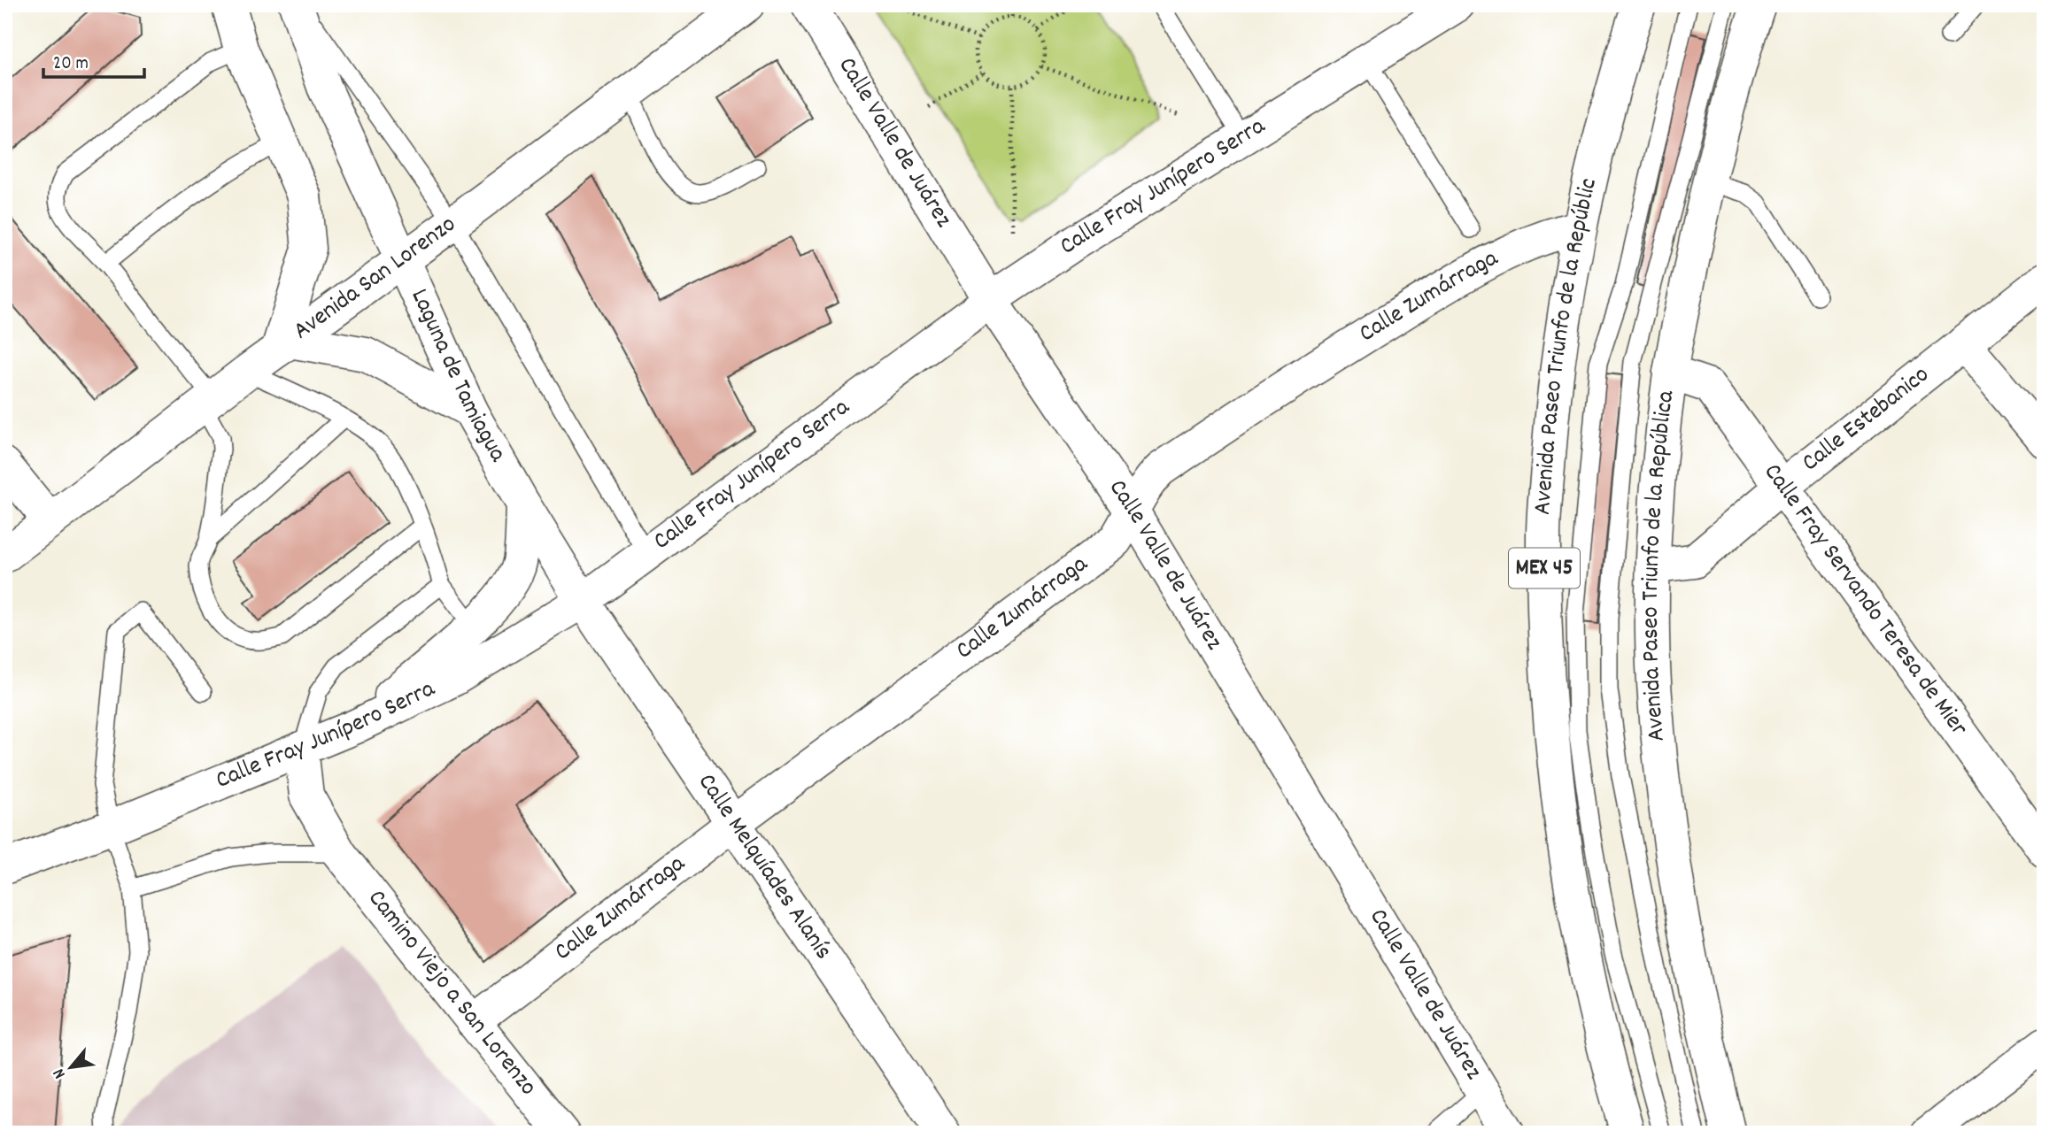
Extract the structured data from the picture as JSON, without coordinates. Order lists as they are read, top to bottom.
{
  "streets": {
    "main road": [
      "Calle Valle de Juárez",
      "Calle Fray Junípero Serra",
      "Avenida San Lorenzo",
      "Calle Zumárraga",
      "Avenida Paseo Triunfo de la Repúblic",
      "Laguna de Tamiagua",
      "Calle Estebanico",
      "Avenida Paseo Triunfo de la República",
      "MEX 45",
      "Calle Fray Servando Teresa de Mier",
      "Calle Melquíades Alanís",
      "Camino Viejo a San Lorenzo"
    ]
  },
  "crossings": [
    ["Calle Valle de Juárez", "Calle Fray Junípero Serra"],
    ["Calle Valle de Juárez", "Calle Zumárraga"],
    ["Calle Fray Junípero Serra", "Laguna de Tamiagua"],
    ["Calle Fray Junípero Serra", "Calle Melquíades Alanís"],
    ["Calle Fray Junípero Serra", "Camino Viejo a San Lorenzo"],
    ["Avenida San Lorenzo", "Laguna de Tamiagua"],
    ["Calle Zumárraga", "Avenida Paseo Triunfo de la Repúblic"],
    ["Calle Zumárraga", "Calle Melquíades Alanís"],
    ["Calle Zumárraga", "Camino Viejo a San Lorenzo"],
    ["Laguna de Tamiagua", "Calle Melquíades Alanís"],
    ["Calle Estebanico", "Avenida Paseo Triunfo de la República"],
    ["Calle Estebanico", "Calle Fray Servando Teresa de Mier"],
    ["Avenida Paseo Triunfo de la República", "Calle Fray Servando Teresa de Mier"]
  ],
  "scale_bar": "20 m",
  "north": "bottom left"
}
